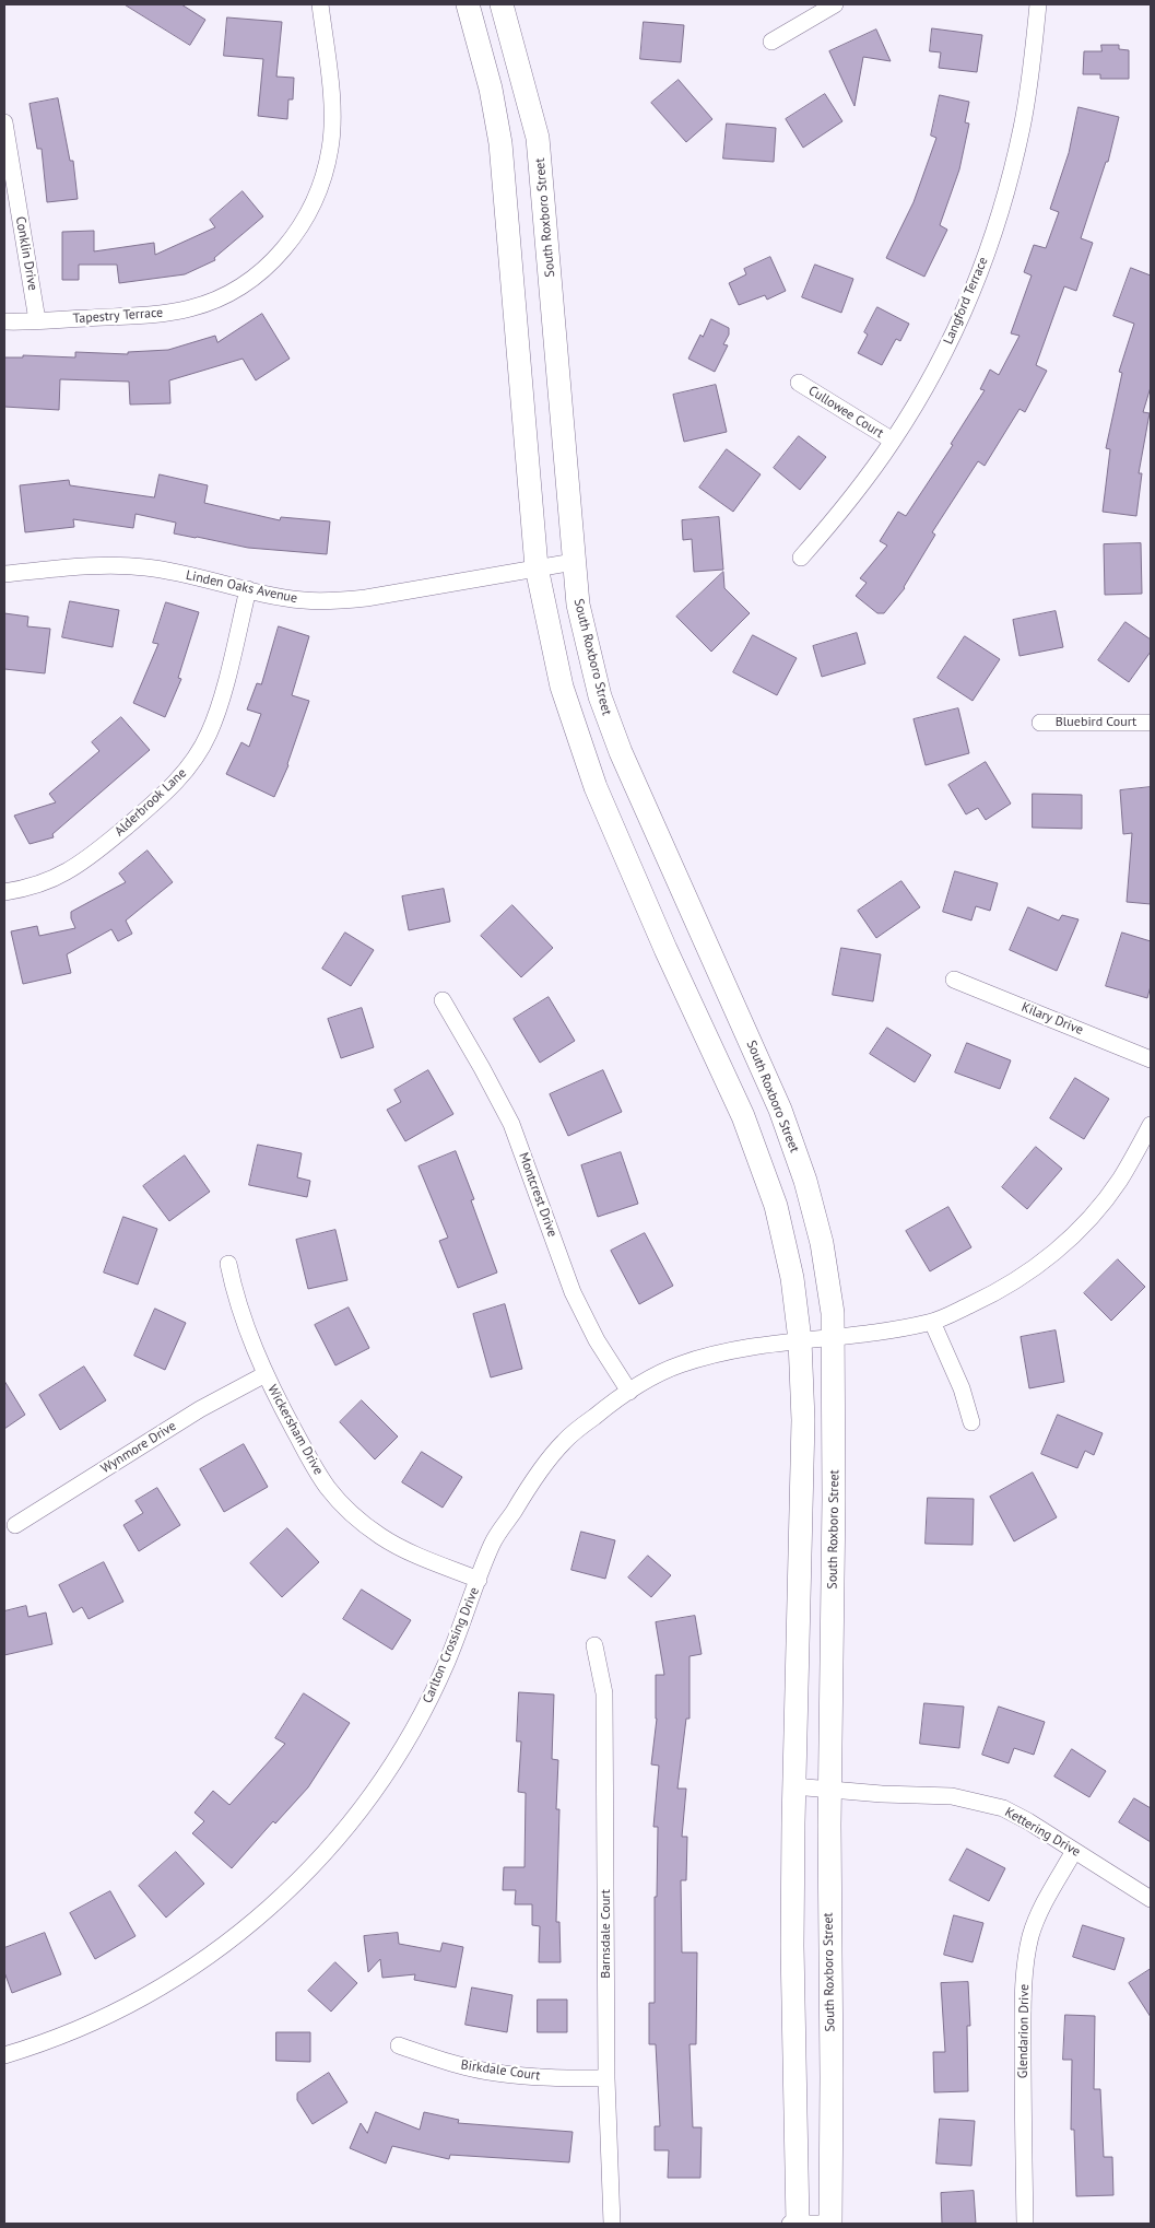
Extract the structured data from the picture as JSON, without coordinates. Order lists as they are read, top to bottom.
{
  "streets": {
    "street": [
      "South Roxboro Street",
      "Conklin Drive",
      "Langford Terrace",
      "Tapestry Terrace",
      "Cullowee Court",
      "Linden Oaks Avenue",
      "Bluebird Court",
      "Alderbrook Lane",
      "Kilary Drive",
      "Montcrest Drive",
      "Wickersham Drive",
      "Wynmore Drive",
      "Carlton Crossing Drive",
      "Kettering Drive",
      "Barnsdale Court",
      "Glendarion Drive",
      "Birkdale Court"
    ]
  },
  "crossings": [
    ["South Roxboro Street", "Linden Oaks Avenue"],
    ["South Roxboro Street", "Carlton Crossing Drive"],
    ["South Roxboro Street", "Kettering Drive"],
    ["Conklin Drive", "Tapestry Terrace"],
    ["Langford Terrace", "Cullowee Court"],
    ["Linden Oaks Avenue", "Alderbrook Lane"],
    ["Montcrest Drive", "Carlton Crossing Drive"],
    ["Wickersham Drive", "Wynmore Drive"],
    ["Wickersham Drive", "Carlton Crossing Drive"],
    ["Kettering Drive", "Glendarion Drive"],
    ["Barnsdale Court", "Birkdale Court"]
  ]
}
